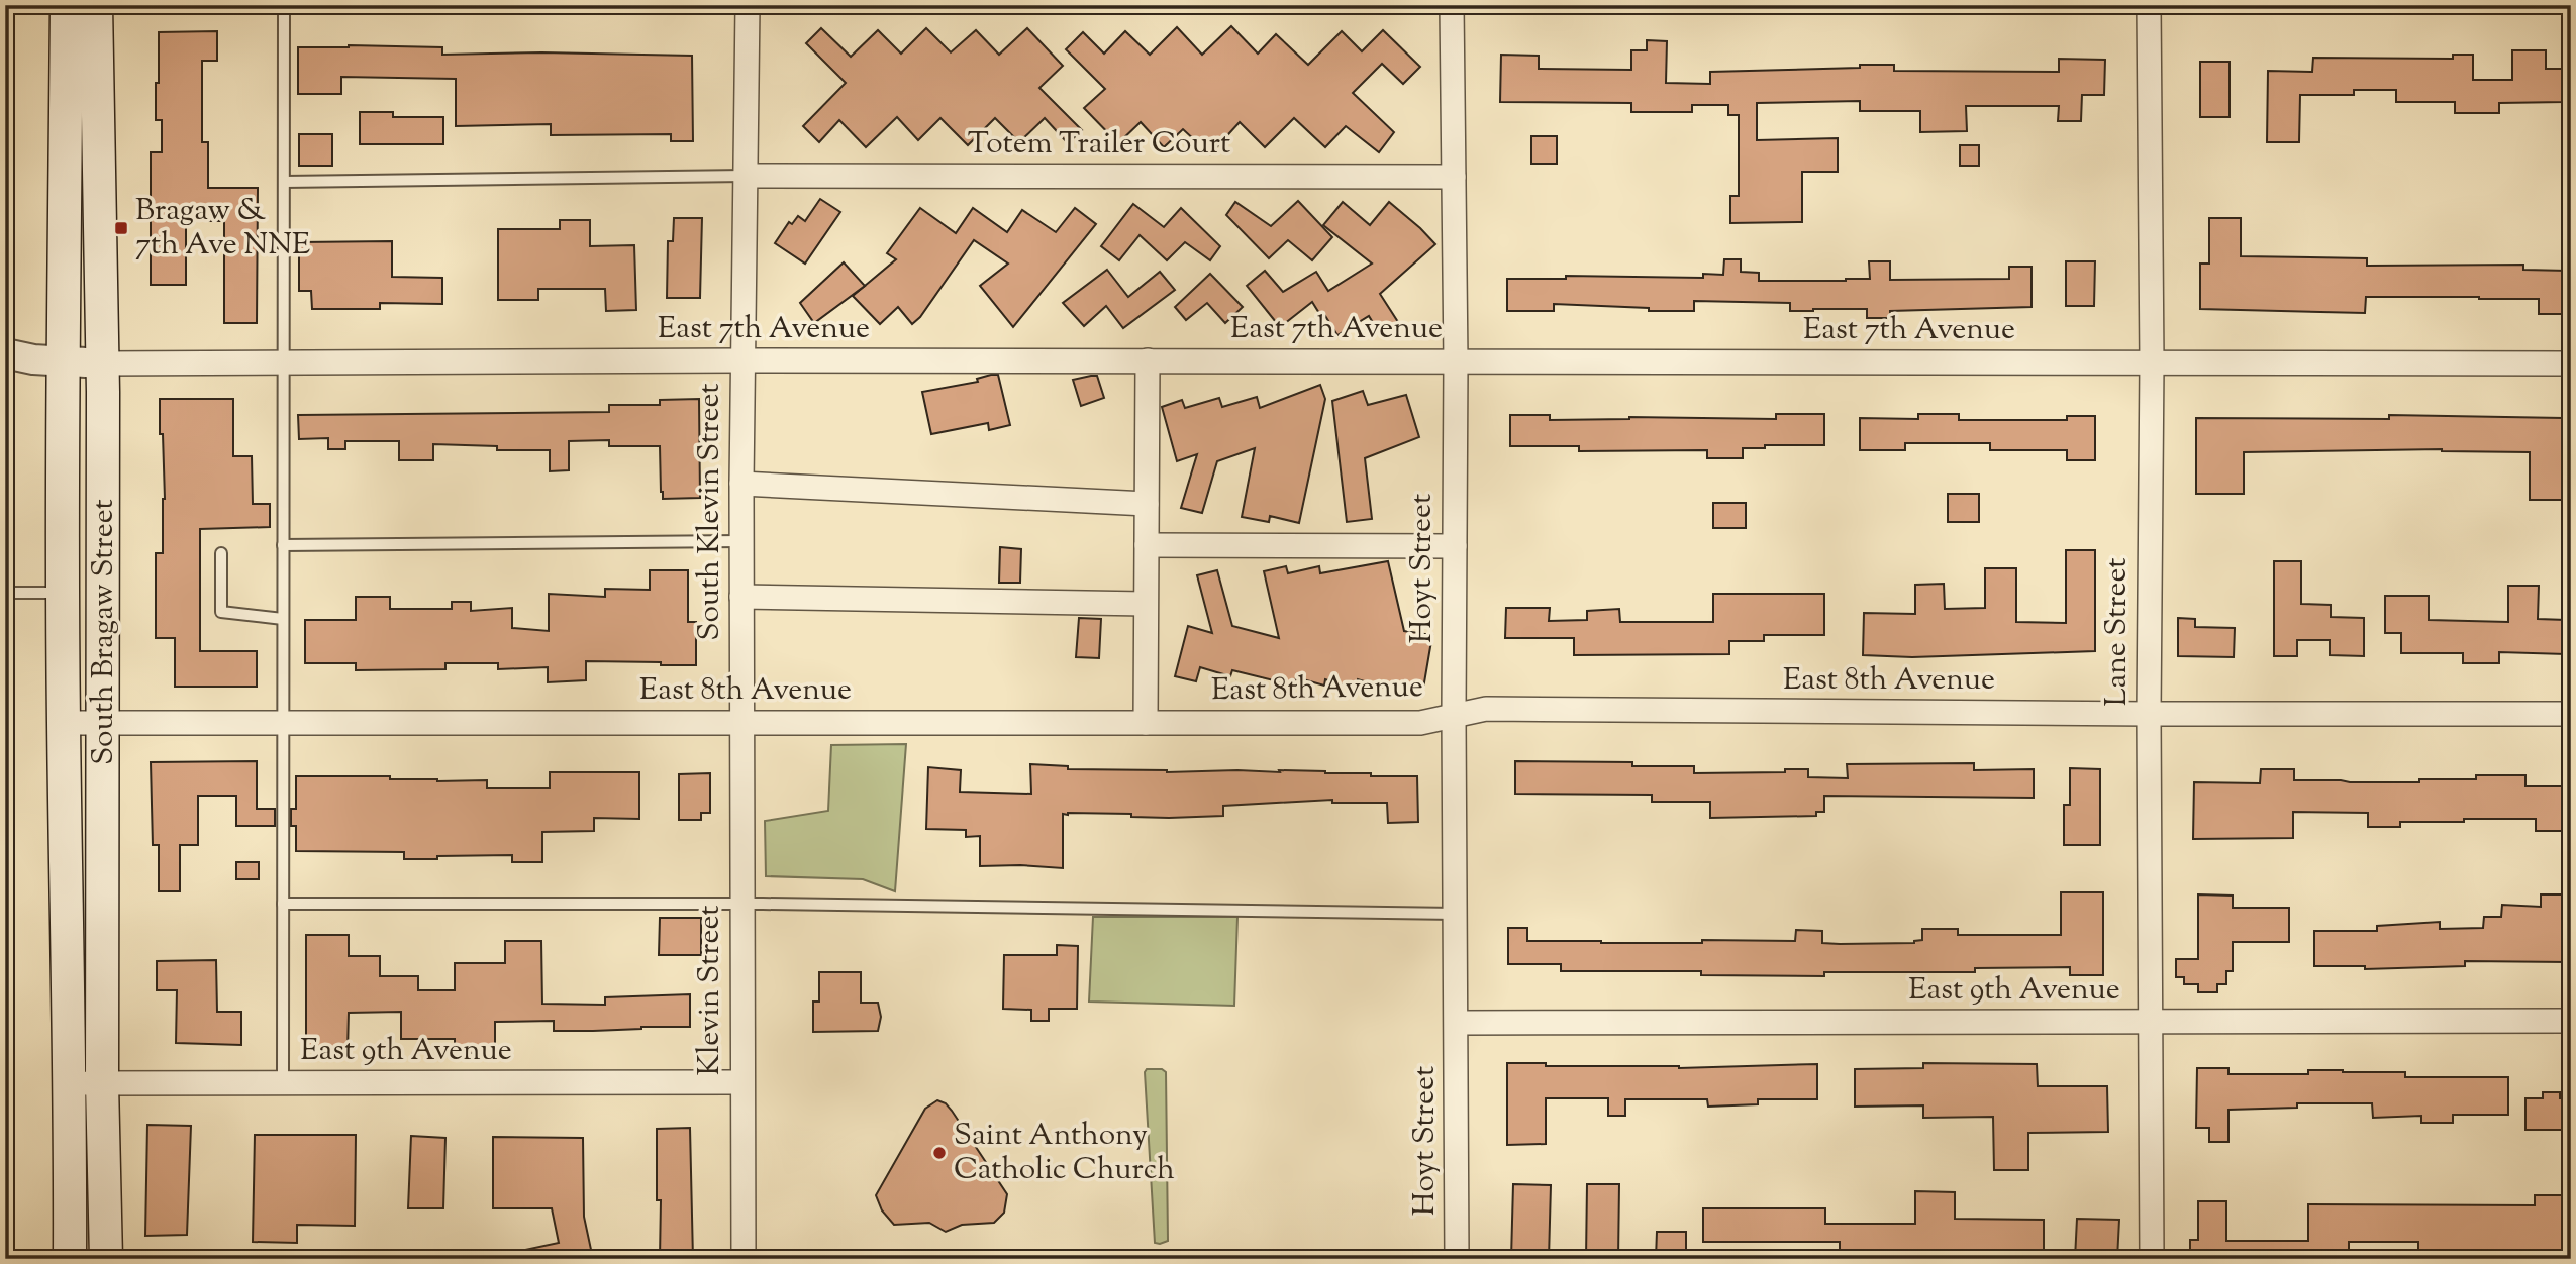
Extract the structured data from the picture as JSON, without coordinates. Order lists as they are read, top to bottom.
{
  "streets": {
    "main road": ["South Bragaw Street"],
    "street": [
      "Totem Trailer Court",
      "East 7th Avenue",
      "South Klevin Street",
      "Hoyt Street",
      "Lane Street",
      "East 8th Avenue",
      "Klevin Street",
      "East 9th Avenue"
    ]
  },
  "crossings": [
    ["Totem Trailer Court", "South Klevin Street"],
    ["Totem Trailer Court", "Hoyt Street"],
    ["East 7th Avenue", "South Klevin Street"],
    ["East 7th Avenue", "Hoyt Street"],
    ["East 7th Avenue", "South Bragaw Street"],
    ["East 7th Avenue", "Lane Street"],
    ["South Klevin Street", "East 8th Avenue"],
    ["South Klevin Street", "Klevin Street"],
    ["Hoyt Street", "East 8th Avenue"],
    ["Hoyt Street", "East 9th Avenue"],
    ["South Bragaw Street", "East 8th Avenue"],
    ["South Bragaw Street", "East 9th Avenue"],
    ["Lane Street", "East 8th Avenue"],
    ["Lane Street", "East 9th Avenue"],
    ["East 8th Avenue", "Klevin Street"],
    ["Klevin Street", "East 9th Avenue"]
  ],
  "places": {
    "transit": ["Bragaw & 7th Ave NNE"],
    "other": ["Saint Anthony Catholic Church"]
  }
}
